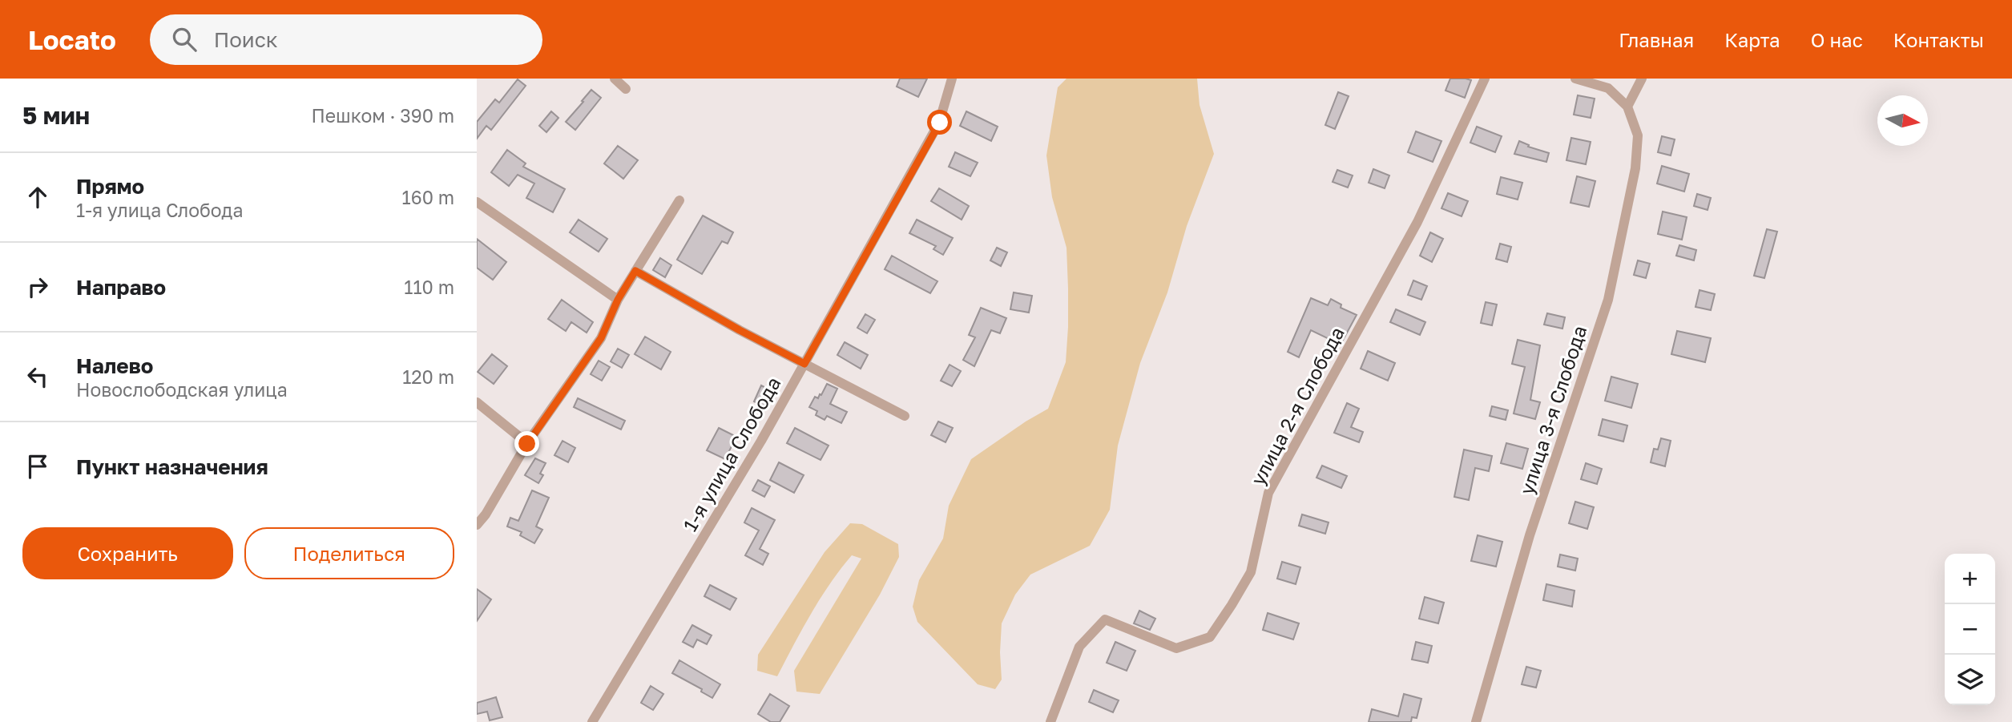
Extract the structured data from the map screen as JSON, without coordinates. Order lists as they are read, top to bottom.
{
  "streets": {
    "street": ["улица 2-я Слобода", "улица 3-я Слобода", "1-я улица Слобода"]
  },
  "north": "right",
  "page": {
    "header": "Locato",
    "search": "Поиск",
    "nav": [
      "Главная",
      "Карта",
      "О нас",
      "Контакты"
    ],
    "heading": ["5 мин", "Пешком · 390 m"],
    "list": [
      ["Прямо", "1-я улица Слобода", "160 m"],
      ["Направо", "110 m"],
      ["Налево", "Новослободская улица", "120 m"],
      "Пункт назначения"
    ],
    "buttons": ["Сохранить", "Поделиться"],
    "map_buttons": ["+", "−"]
  }
}
